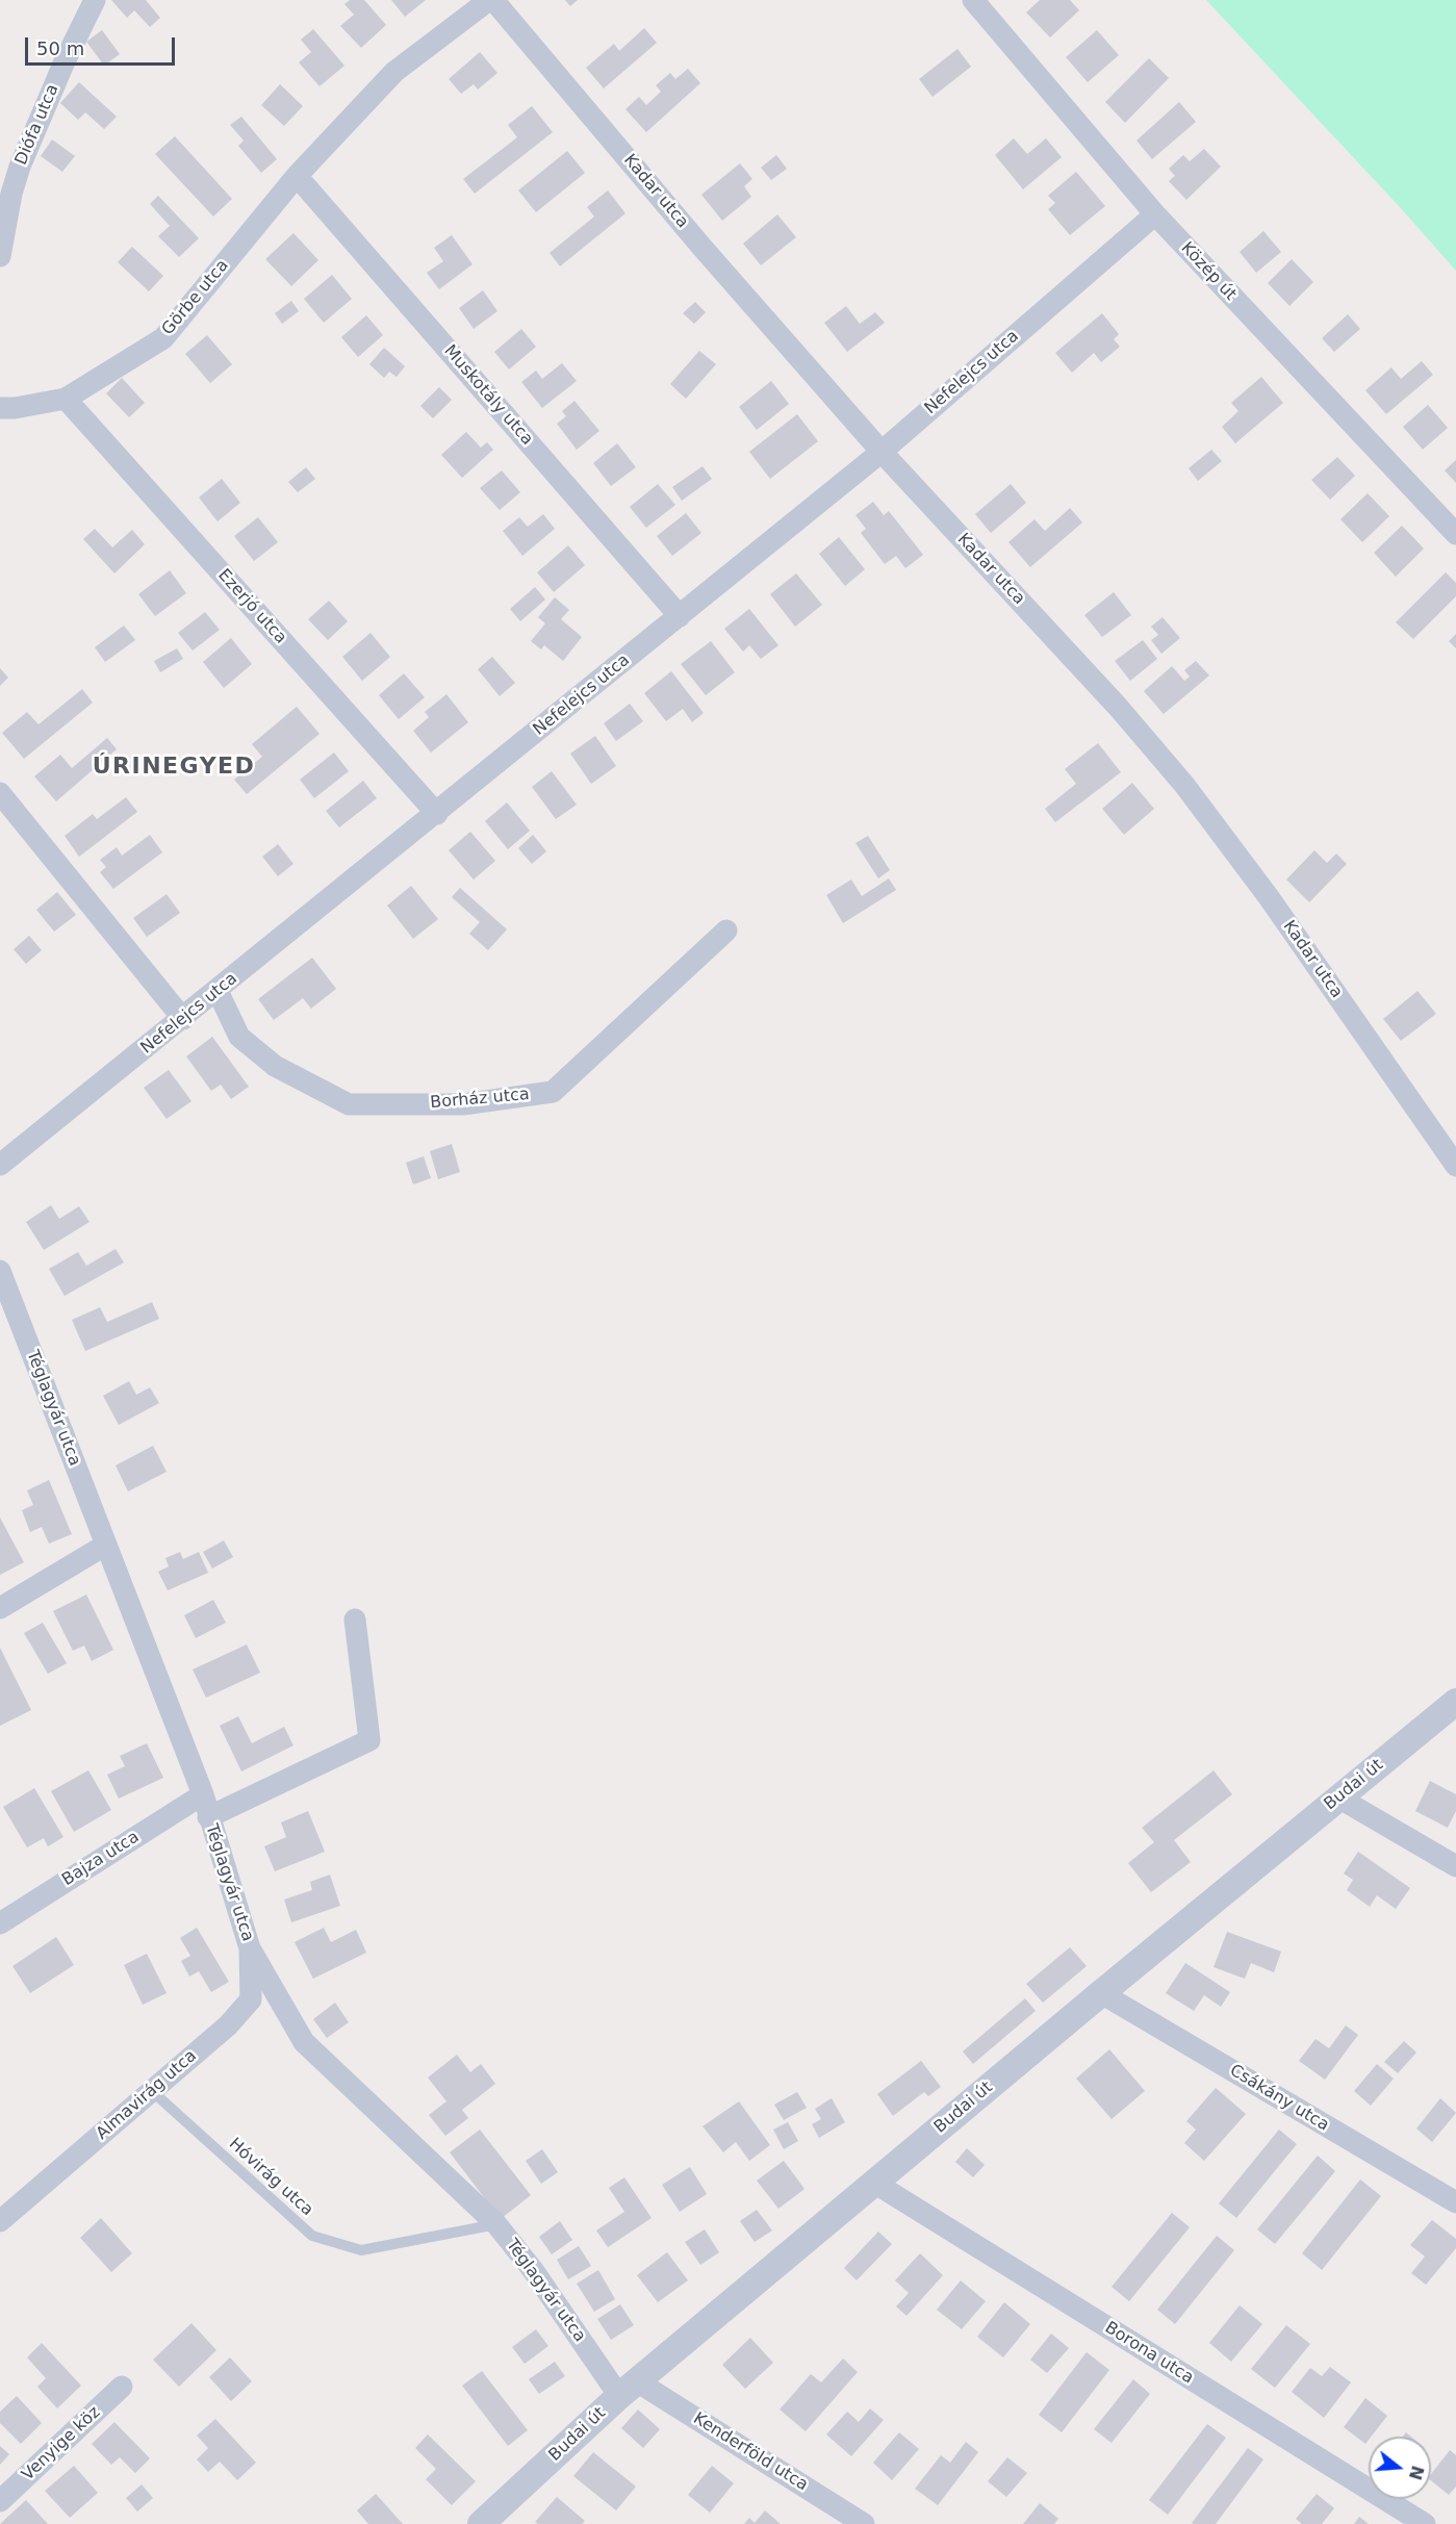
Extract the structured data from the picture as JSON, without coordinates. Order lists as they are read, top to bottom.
{
  "streets": {
    "street": [
      "Diófa utca",
      "Kadar utca",
      "Közép út",
      "Görbe utca",
      "Nefelejcs utca",
      "Muskotály utca",
      "Ezerjó utca",
      "Borház utca",
      "Téglagyár utca",
      "Budai út",
      "Bajza utca",
      "Almavirág utca",
      "Csákány utca",
      "Borona utca",
      "Venyige köz",
      "Kenderföld utca"
    ],
    "lane": ["Hóvirág utca"]
  },
  "crossings": [
    ["Kadar utca", "Görbe utca"],
    ["Kadar utca", "Nefelejcs utca"],
    ["Közép út", "Nefelejcs utca"],
    ["Görbe utca", "Muskotály utca"],
    ["Görbe utca", "Ezerjó utca"],
    ["Nefelejcs utca", "Muskotály utca"],
    ["Nefelejcs utca", "Ezerjó utca"],
    ["Nefelejcs utca", "Borház utca"],
    ["Téglagyár utca", "Budai út"],
    ["Téglagyár utca", "Bajza utca"],
    ["Téglagyár utca", "Almavirág utca"],
    ["Téglagyár utca", "Hóvirág utca"],
    ["Téglagyár utca", "Kenderföld utca"],
    ["Budai út", "Csákány utca"],
    ["Budai út", "Borona utca"],
    ["Budai út", "Kenderföld utca"],
    ["Almavirág utca", "Hóvirág utca"]
  ],
  "districts": ["ÚRINEGYED"],
  "scale_bar": "50 m",
  "north": "right"
}
